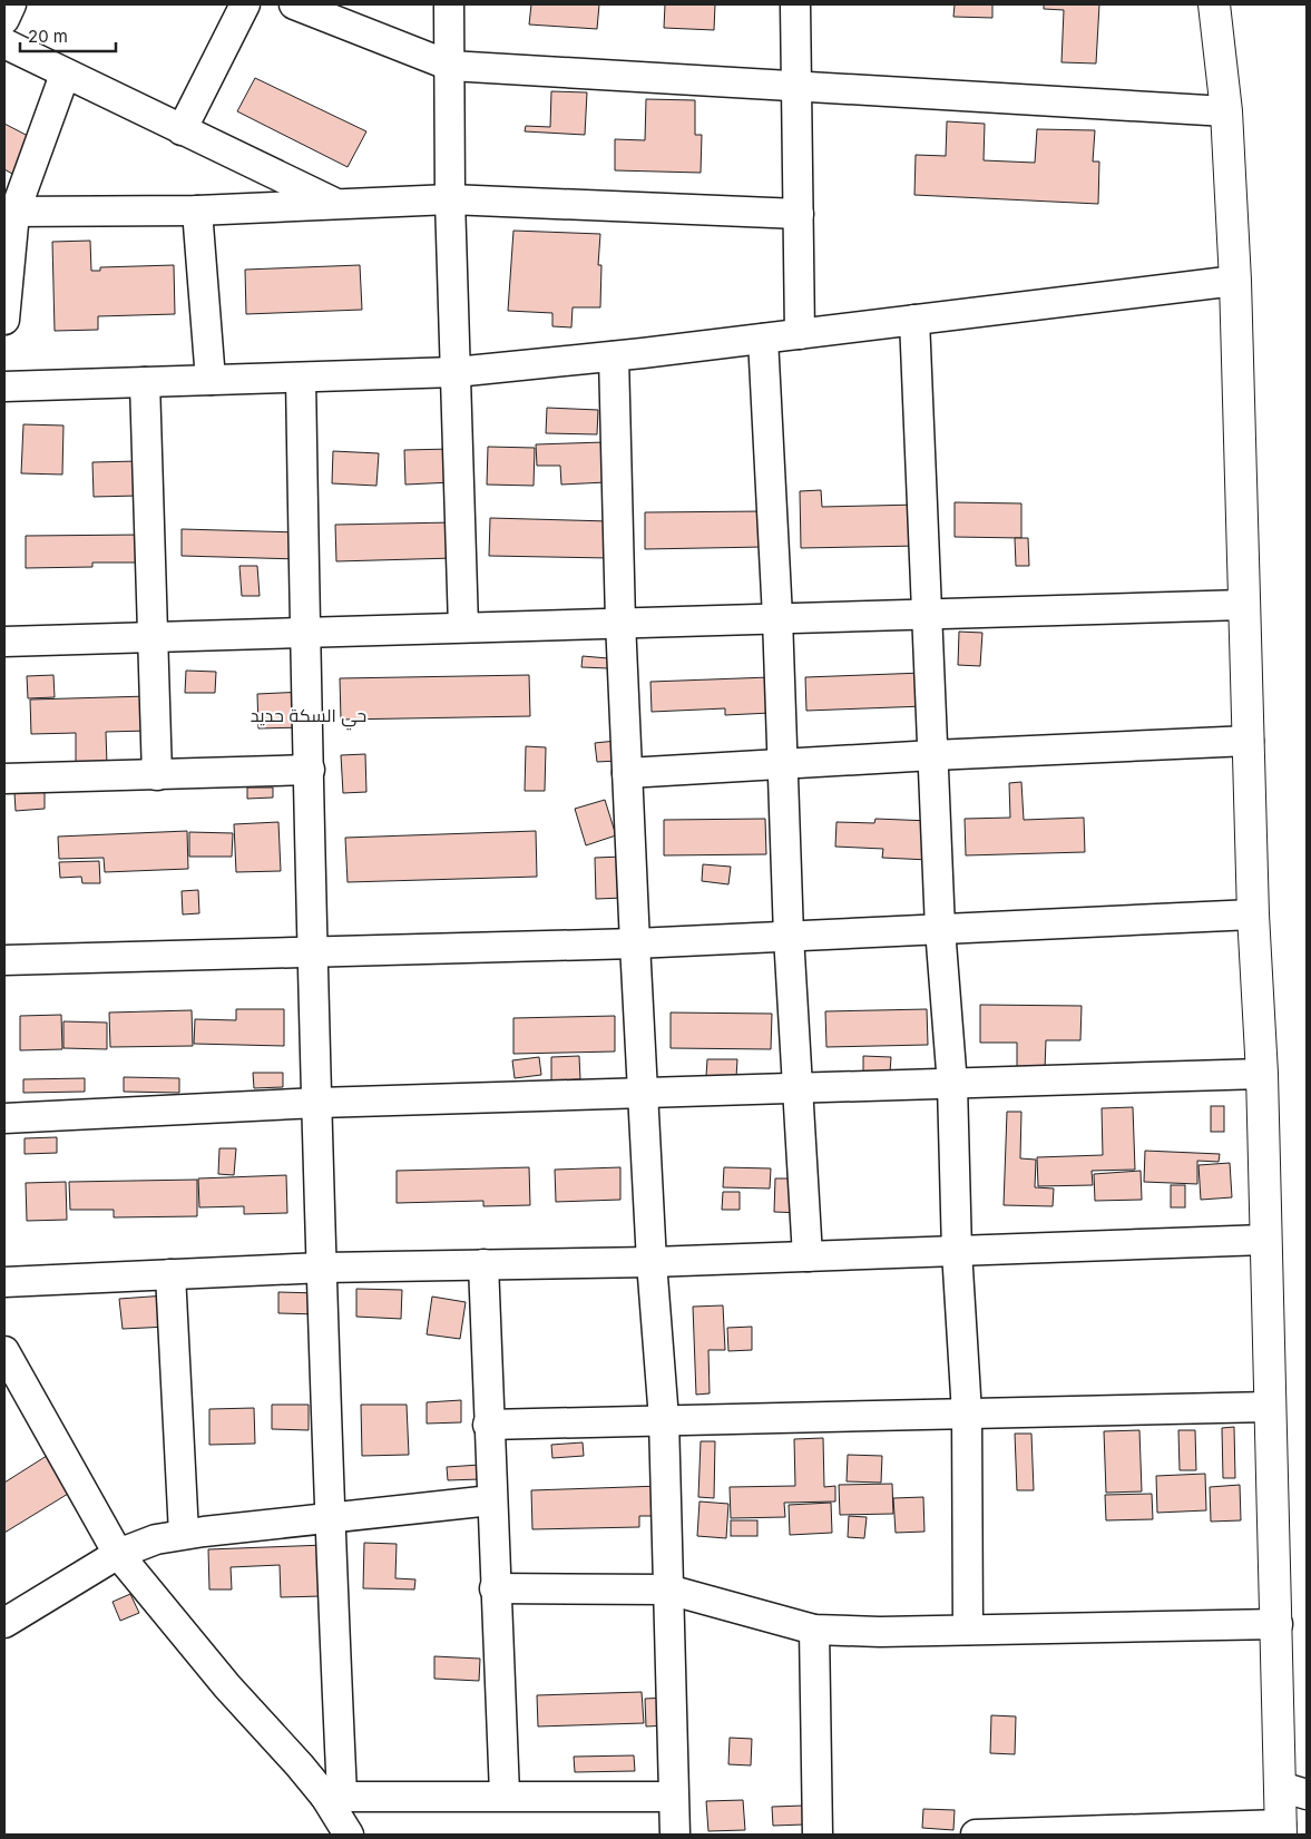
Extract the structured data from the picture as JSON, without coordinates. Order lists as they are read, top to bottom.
{
  "districts": ["حي السكة حديد"],
  "scale_bar": "20 m"
}
